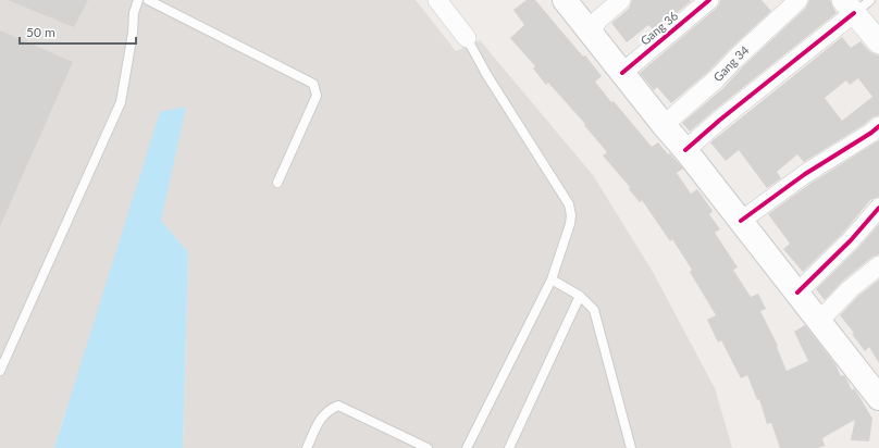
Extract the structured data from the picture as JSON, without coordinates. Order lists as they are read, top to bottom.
{
  "streets": {
    "street": ["Gang 36", "Gang 34"]
  },
  "scale_bar": "50 m"
}
